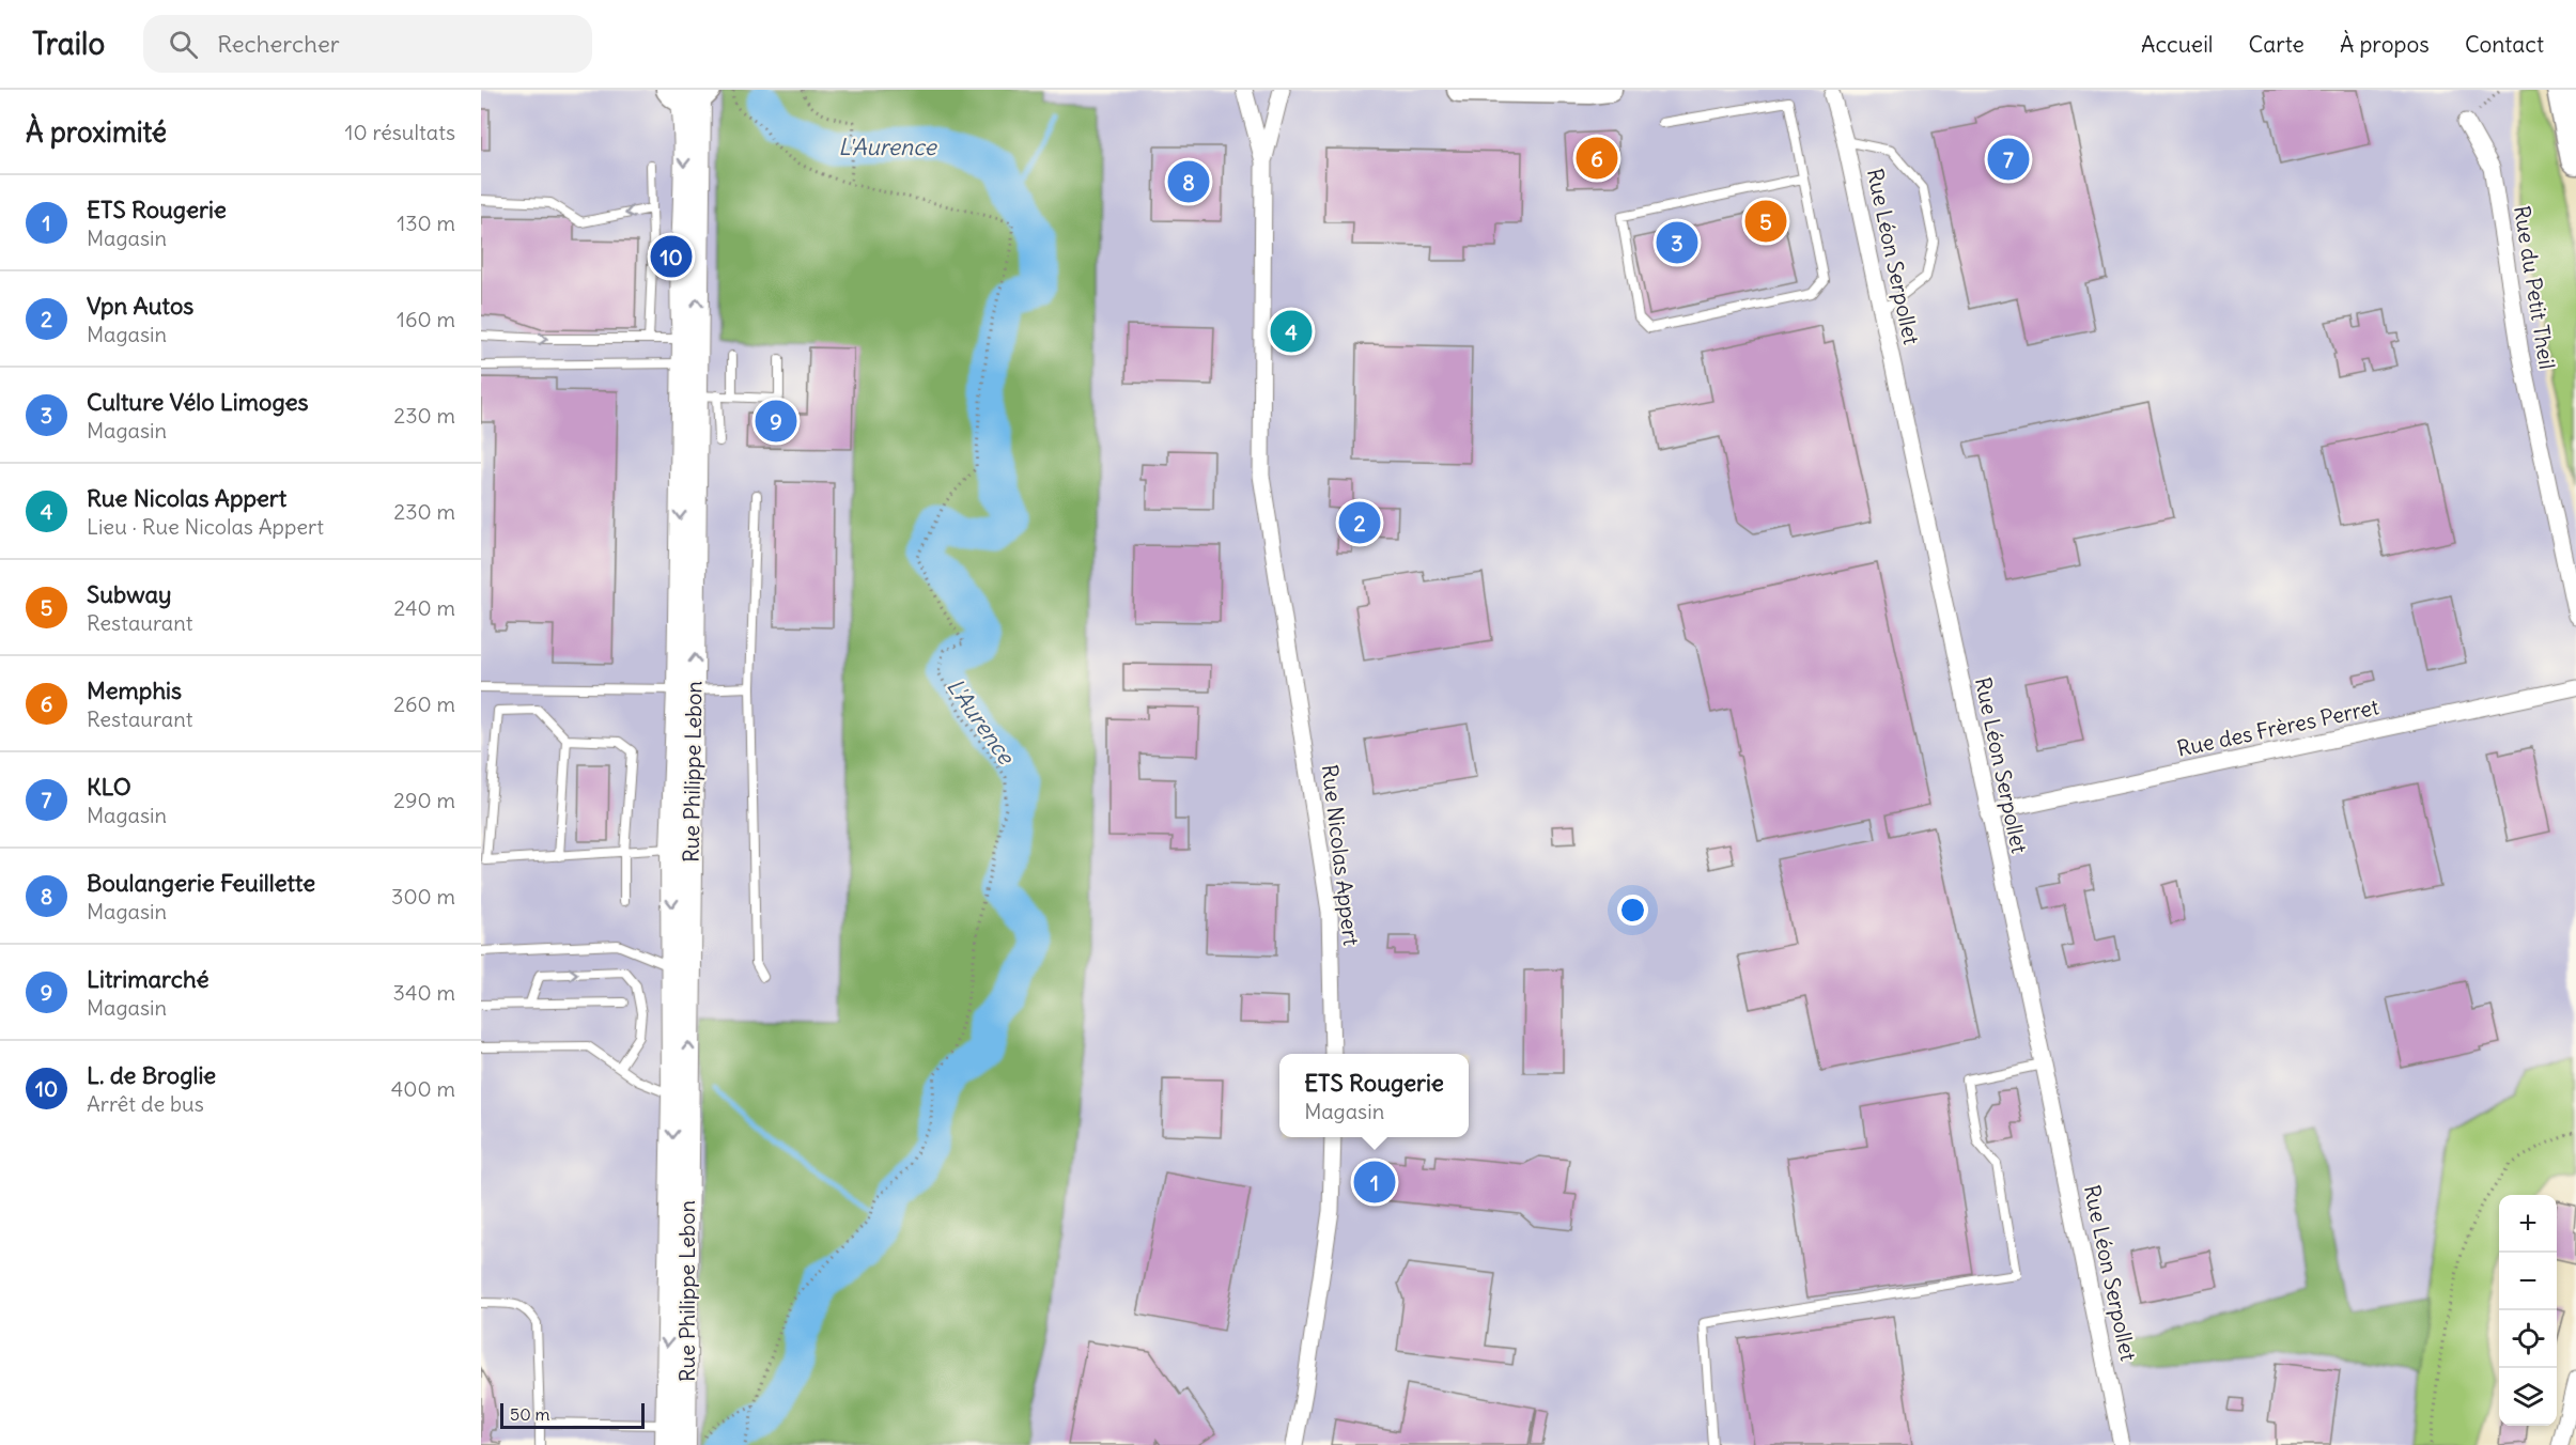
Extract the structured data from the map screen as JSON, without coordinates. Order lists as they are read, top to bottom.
{
  "streets": {
    "street": [
      "Rue Léon Serpollet",
      "Rue du Petit Theil",
      "Rue des Frères Perret",
      "Rue Philippe Lebon",
      "Rue Nicolas Appert"
    ]
  },
  "crossings": [
    ["Rue Léon Serpollet", "Rue des Frères Perret"]
  ],
  "water": ["L'Aurence"],
  "scale_bar": "50 m",
  "page": {
    "header": "Trailo",
    "search": "Rechercher",
    "nav": [
      "Accueil",
      "Carte",
      "À propos",
      "Contact"
    ],
    "heading": ["À proximité", "10 résultats"],
    "pins": [
      "6",
      "7",
      "8",
      "5",
      "3",
      "10",
      "4",
      "9",
      "2",
      "1"
    ],
    "list": [
      {
        "mark": "1",
        "name": "ETS Rougerie",
        "note": "Magasin",
        "value": "130 m"
      },
      {
        "mark": "2",
        "name": "Vpn Autos",
        "note": "Magasin",
        "value": "160 m"
      },
      {
        "mark": "3",
        "name": "Culture Vélo Limoges",
        "note": "Magasin",
        "value": "230 m"
      },
      {
        "mark": "4",
        "name": "Rue Nicolas Appert",
        "note": "Lieu · Rue Nicolas Appert",
        "value": "230 m"
      },
      {
        "mark": "5",
        "name": "Subway",
        "note": "Restaurant",
        "value": "240 m"
      },
      {
        "mark": "6",
        "name": "Memphis",
        "note": "Restaurant",
        "value": "260 m"
      },
      {
        "mark": "7",
        "name": "KLO",
        "note": "Magasin",
        "value": "290 m"
      },
      {
        "mark": "8",
        "name": "Boulangerie Feuillette",
        "note": "Magasin",
        "value": "300 m"
      },
      {
        "mark": "9",
        "name": "Litrimarché",
        "note": "Magasin",
        "value": "340 m"
      },
      {
        "mark": "10",
        "name": "L. de Broglie",
        "note": "Arrêt de bus",
        "value": "400 m"
      }
    ],
    "popup": ["ETS Rougerie", "Magasin"],
    "map_buttons": ["+", "−"],
    "scale": "50 m"
  }
}
